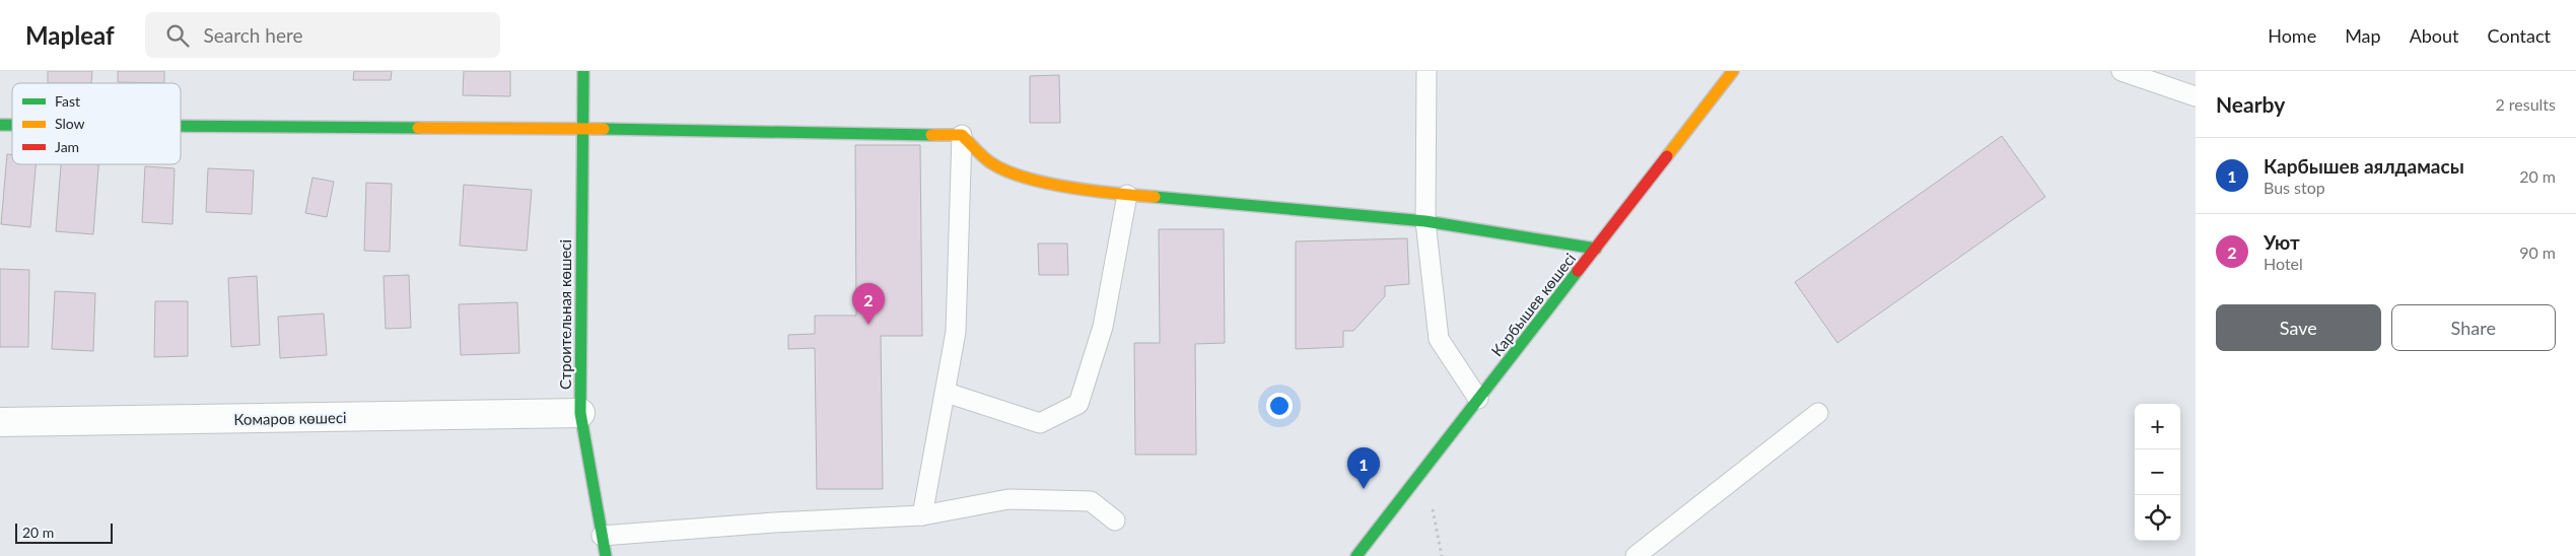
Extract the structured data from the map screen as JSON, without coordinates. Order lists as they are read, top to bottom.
{
  "streets": {
    "street": ["Карбышев көшесі", "Строительная көшесі", "Комаров көшесі"]
  },
  "crossings": [
    ["Строительная көшесі", "Комаров көшесі"]
  ],
  "legend": ["Fast", "Slow", "Jam"],
  "scale_bar": "20 m",
  "page": {
    "header": "Mapleaf",
    "search": "Search here",
    "nav": [
      "Home",
      "Map",
      "About",
      "Contact"
    ],
    "heading": ["Nearby", "2 results"],
    "list": [
      {
        "mark": "1",
        "name": "Карбышев аялдамасы",
        "note": "Bus stop",
        "value": "20 m"
      },
      {
        "mark": "2",
        "name": "Уют",
        "note": "Hotel",
        "value": "90 m"
      }
    ],
    "pins": ["2", "1"],
    "buttons": ["Save", "Share"],
    "map_buttons": ["+", "−"],
    "scale": "20 m"
  }
}
